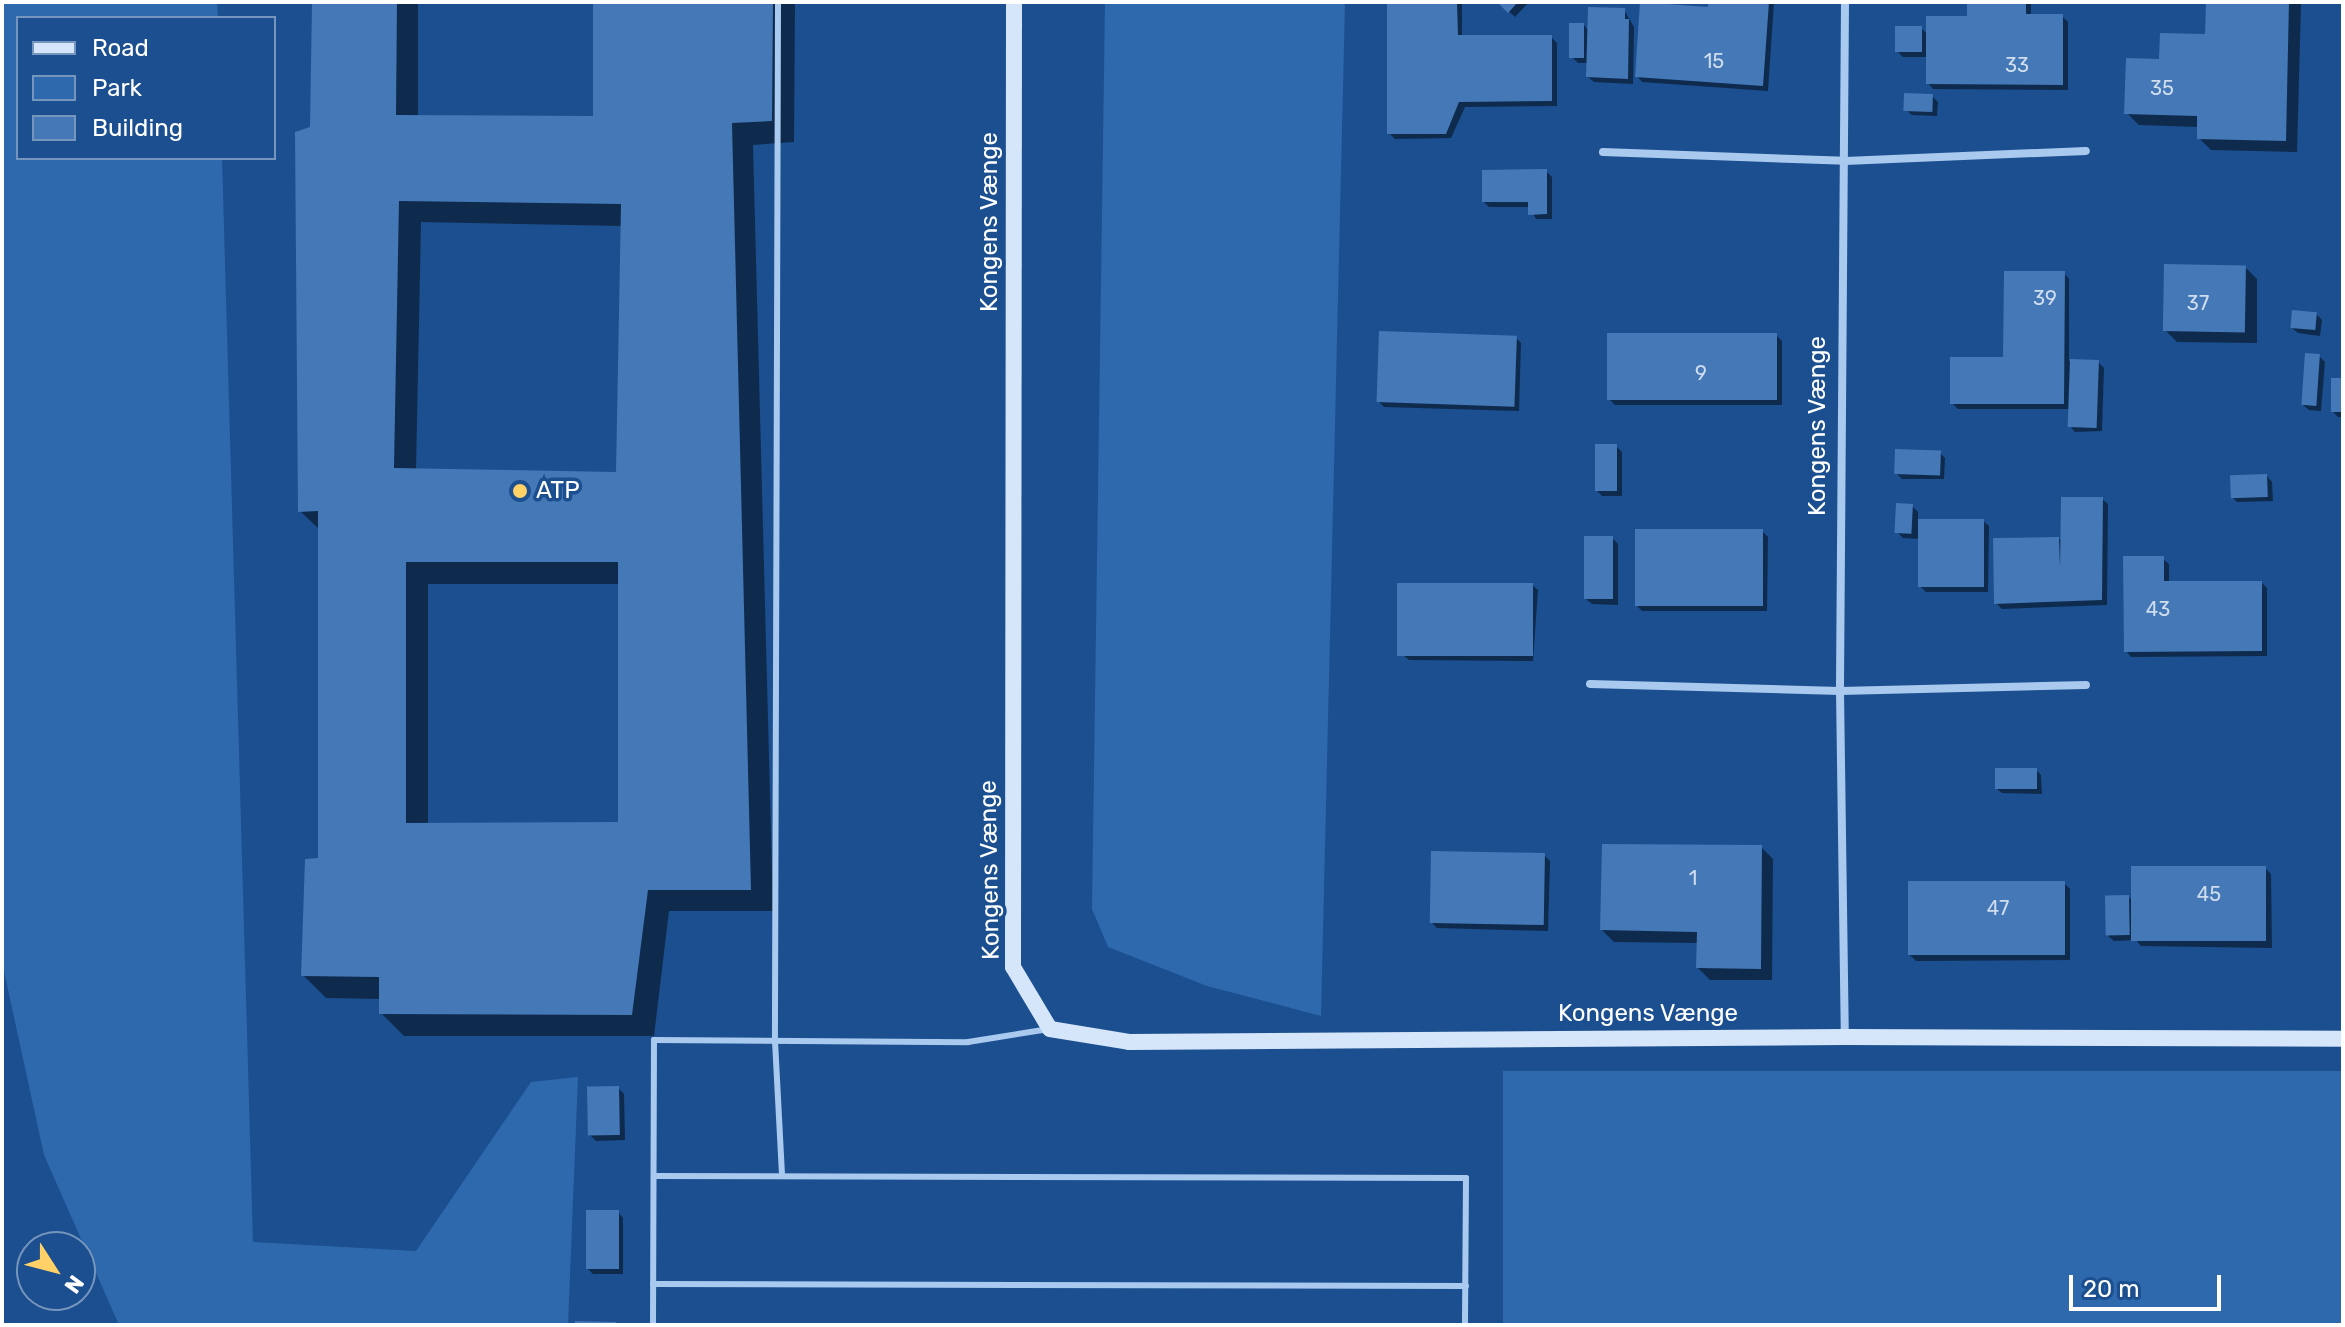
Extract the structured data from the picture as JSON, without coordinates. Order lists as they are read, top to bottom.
{
  "streets": {
    "street": ["Kongens Vænge"]
  },
  "places": ["ATP"],
  "house_numbers": [
    "15",
    "33",
    "35",
    "39",
    "37",
    "9",
    "43",
    "1",
    "45",
    "47"
  ],
  "legend": ["Road", "Park", "Building"],
  "scale_bar": "20 m",
  "north": "bottom right"
}
